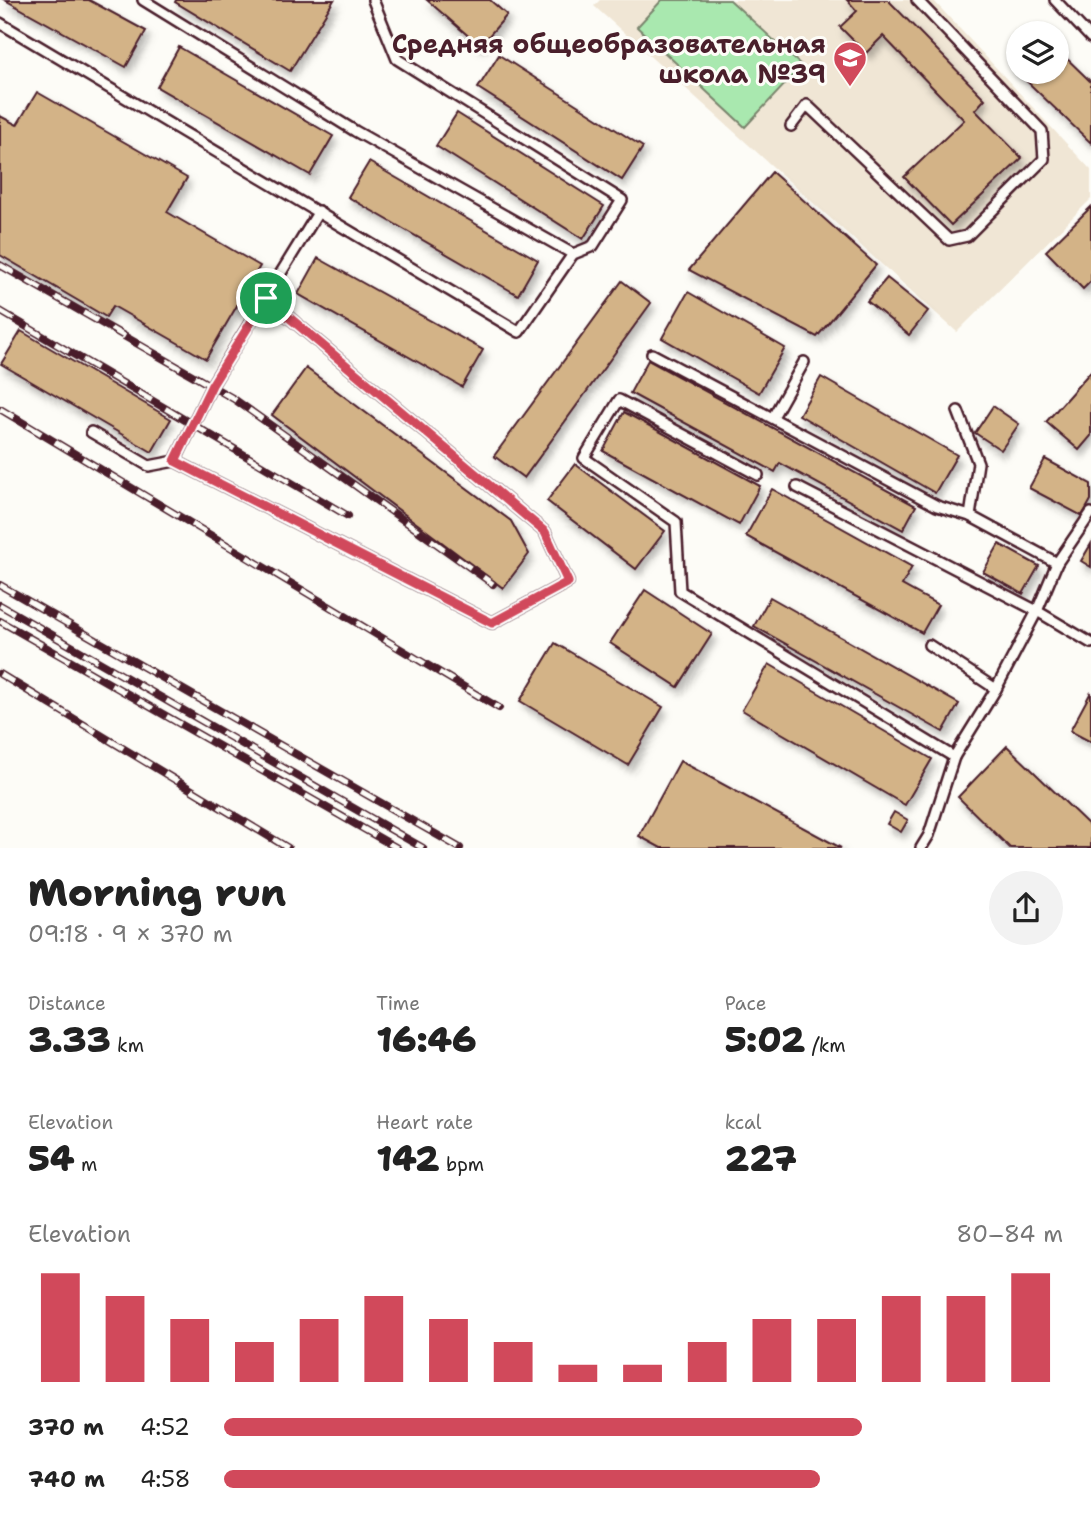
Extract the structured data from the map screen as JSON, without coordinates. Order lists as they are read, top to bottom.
{
  "places": {
    "school or university": ["Средняя общеобразовательная школа №39"]
  },
  "page": {
    "heading": ["Morning run", "09:18 · 9 × 370 m"],
    "stats": [
      ["Distance", "3.33 km"],
      ["Time", "16:46"],
      ["Pace", "5:02 /km"],
      ["Elevation", "54 m"],
      ["Heart rate", "142 bpm"],
      ["kcal", "227"]
    ],
    "chart": ["Elevation", "80–84 m"],
    "list": [
      {
        "name": "370 m",
        "note": "4:52"
      },
      {
        "name": "740 m",
        "note": "4:58"
      }
    ]
  }
}
